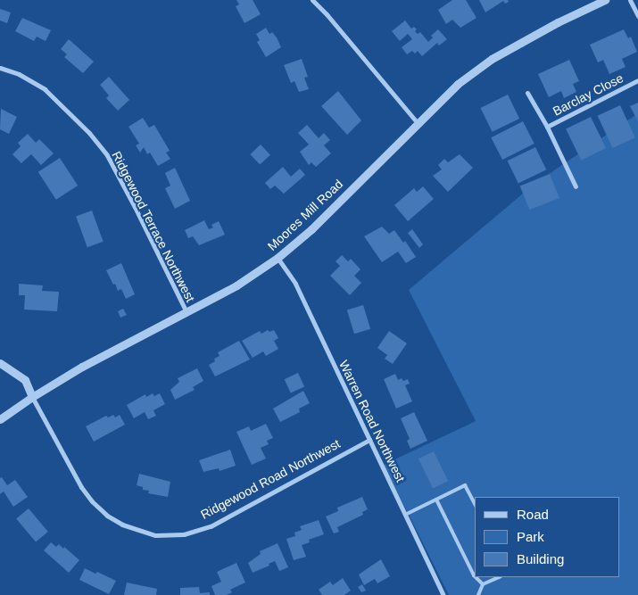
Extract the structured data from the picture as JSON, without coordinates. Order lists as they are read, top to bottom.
{
  "streets": {
    "street": [
      "Barclay Close",
      "Moores Mill Road",
      "Ridgewood Terrace Northwest",
      "Warren Road Northwest",
      "Ridgewood Road Northwest"
    ]
  },
  "crossings": [
    ["Moores Mill Road", "Ridgewood Terrace Northwest"],
    ["Moores Mill Road", "Warren Road Northwest"],
    ["Moores Mill Road", "Ridgewood Road Northwest"],
    ["Warren Road Northwest", "Ridgewood Road Northwest"]
  ],
  "legend": ["Road", "Park", "Building"]
}
